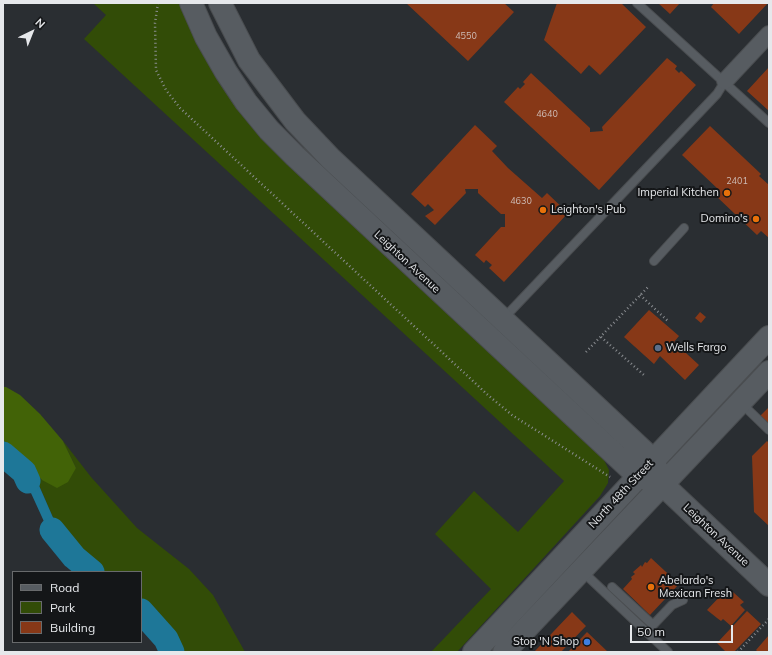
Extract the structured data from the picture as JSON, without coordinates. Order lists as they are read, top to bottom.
{
  "streets": {
    "main road": ["Leighton Avenue", "North 48th Street"]
  },
  "crossings": [
    ["Leighton Avenue", "North 48th Street"]
  ],
  "places": [
    "Imperial Kitchen",
    "Leighton's Pub",
    "Domino's",
    "Wells Fargo",
    "Abelardo's Mexican Fresh",
    "Stop 'N Shop"
  ],
  "house_numbers": [
    "4550",
    "4640",
    "2401",
    "4630"
  ],
  "legend": ["Road", "Park", "Building"],
  "scale_bar": "50 m",
  "north": "top right"
}
